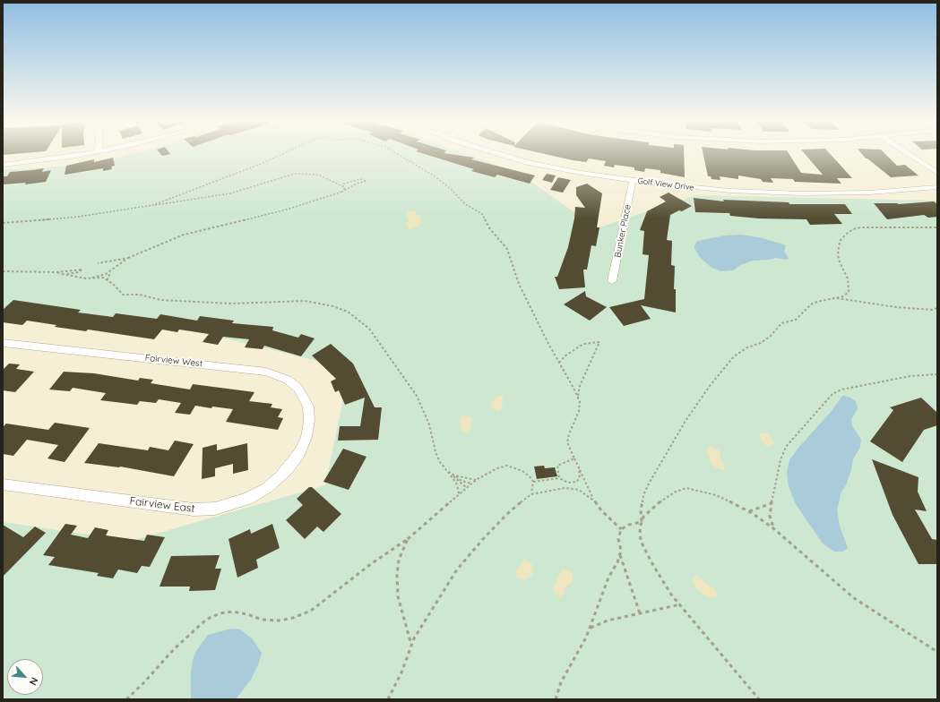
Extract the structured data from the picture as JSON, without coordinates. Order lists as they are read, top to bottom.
{
  "streets": {
    "street": [
      "Golf View Drive",
      "Bunker Place",
      "Fairview West",
      "Fairview East"
    ]
  },
  "crossings": [
    ["Golf View Drive", "Bunker Place"],
    ["Fairview West", "Fairview East"]
  ],
  "north": "bottom right"
}
